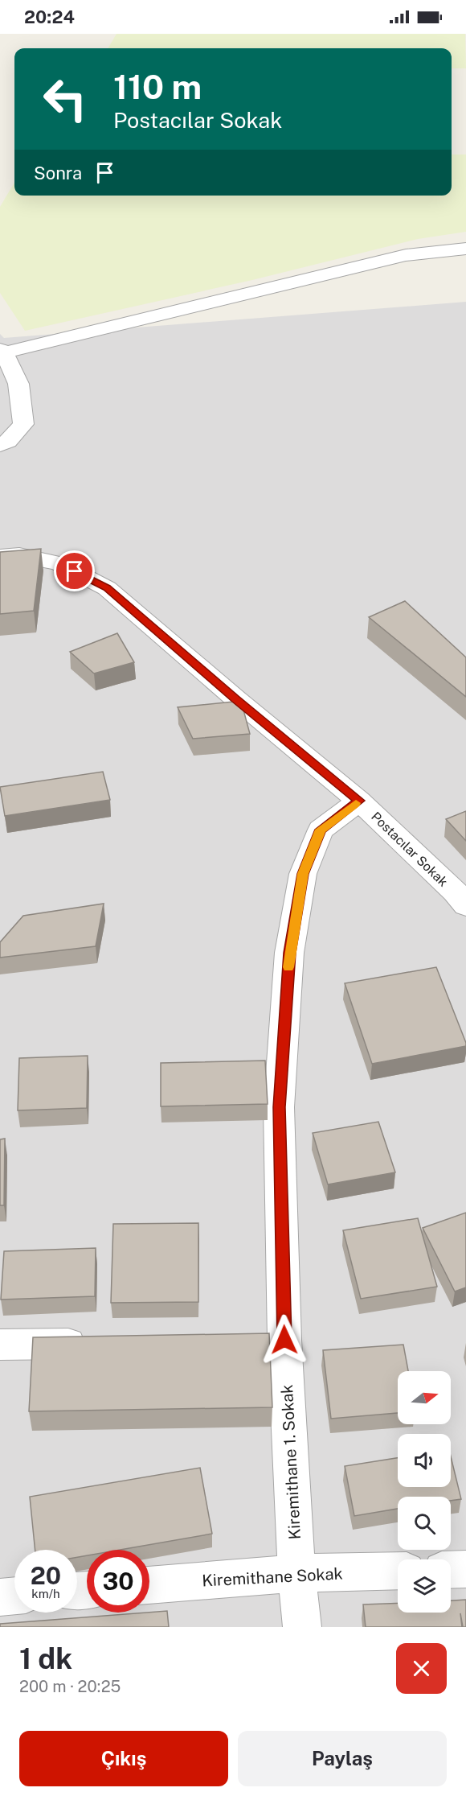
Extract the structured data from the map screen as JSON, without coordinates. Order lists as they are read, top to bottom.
{
  "streets": {
    "street": ["Postacılar Sokak", "Kiremithane 1. Sokak", "Kiremithane Sokak"]
  },
  "crossings": [
    ["Postacılar Sokak", "Kiremithane 1. Sokak"],
    ["Kiremithane 1. Sokak", "Kiremithane Sokak"]
  ],
  "north": "right",
  "page": {
    "status": "20:24",
    "turn": ["110 m", "Postacılar Sokak"],
    "then": "Sonra",
    "speed": "20 km/h",
    "limit": "30",
    "heading": ["1 dk", "200 m · 20:25"],
    "buttons": ["Çıkış", "Paylaş"]
  }
}
